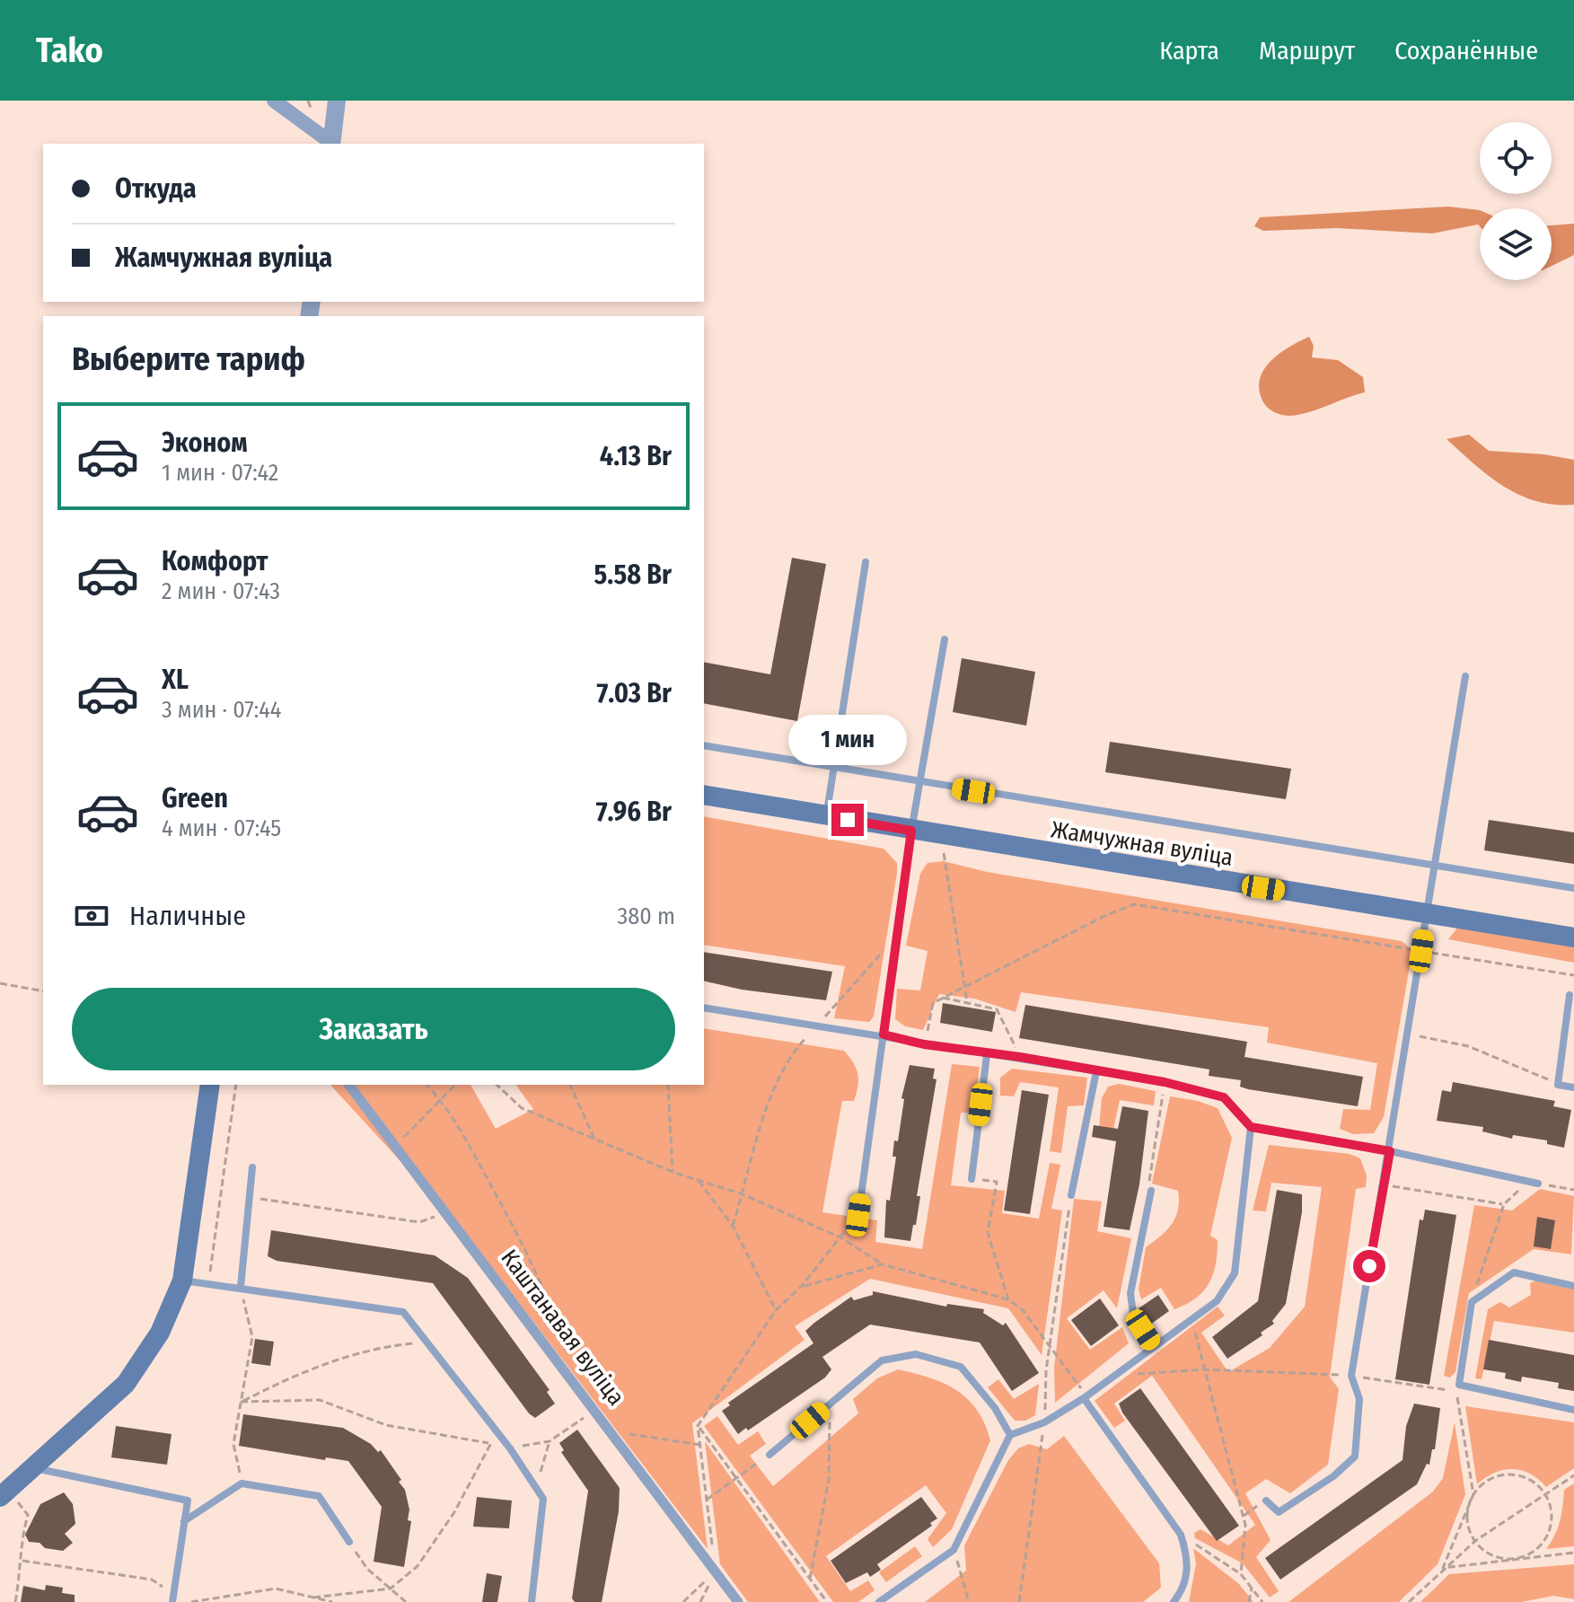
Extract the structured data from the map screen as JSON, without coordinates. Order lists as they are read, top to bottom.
{
  "streets": {
    "main road": ["Жамчужная вуліца"],
    "street": ["Каштанавая вуліца"]
  },
  "page": {
    "header": "Tako",
    "nav": ["Карта", "Маршрут", "Сохранённые"],
    "banner": ["Откуда", "Жамчужная вуліца"],
    "heading": "Выберите тариф",
    "list": [
      {
        "name": "Эконом",
        "note": "1 мин · 07:42",
        "value": "4.13 Br"
      },
      {
        "name": "Комфорт",
        "note": "2 мин · 07:43",
        "value": "5.58 Br"
      },
      {
        "name": "XL",
        "note": "3 мин · 07:44",
        "value": "7.03 Br"
      },
      {
        "name": "Green",
        "note": "4 мин · 07:45",
        "value": "7.96 Br"
      }
    ],
    "bubble": "1 мин",
    "pay": ["Наличные", "380 m"],
    "buttons": "Заказать"
  }
}
